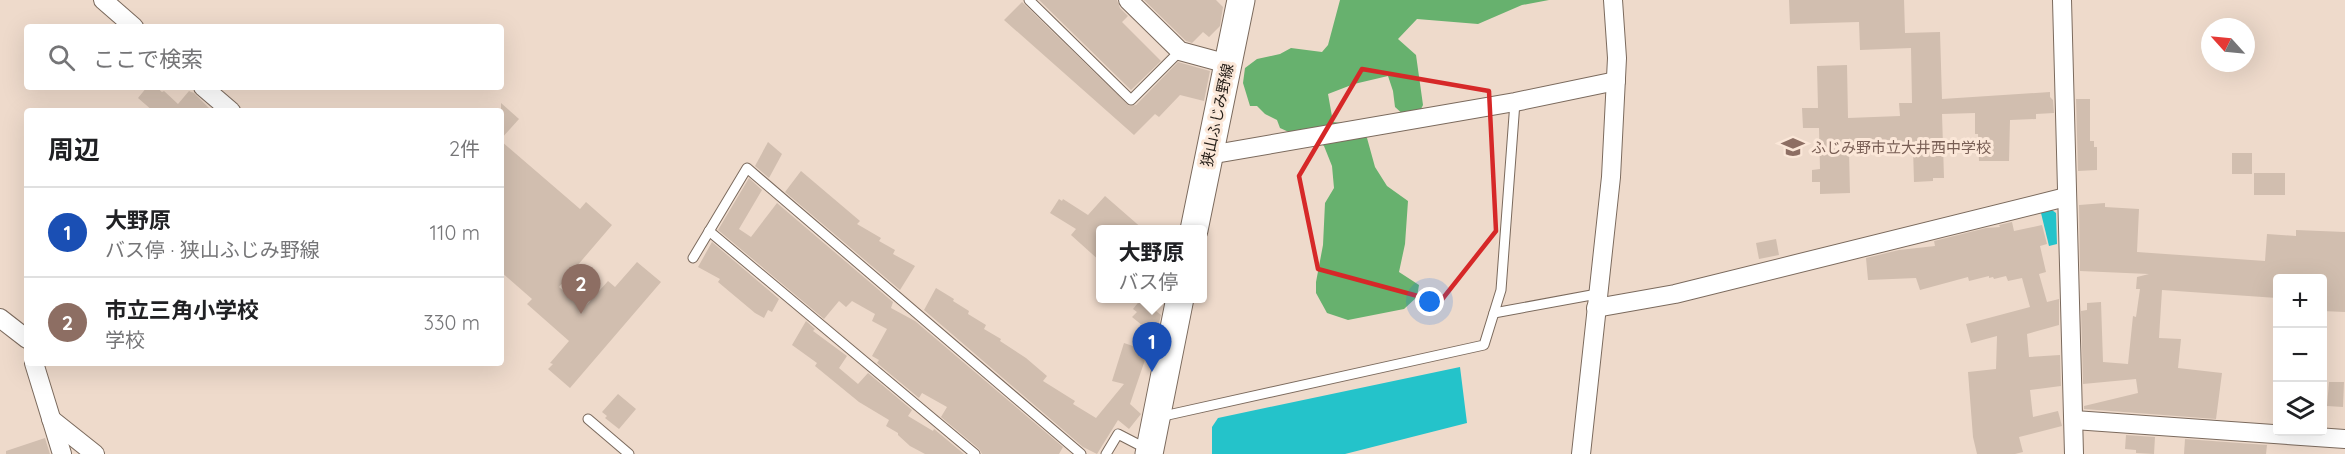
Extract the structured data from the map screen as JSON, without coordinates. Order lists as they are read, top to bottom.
{
  "streets": {
    "main road": ["狭山ふじみ野線"]
  },
  "places": {
    "school or university": ["ふじみ野市立大井西中学校"]
  },
  "north": "top left",
  "page": {
    "search": "ここで検索",
    "heading": ["周辺", "2件"],
    "list": [
      {
        "mark": "1",
        "name": "大野原",
        "note": "バス停 · 狭山ふじみ野線",
        "value": "110 m"
      },
      {
        "mark": "2",
        "name": "市立三角小学校",
        "note": "学校",
        "value": "330 m"
      }
    ],
    "popup": ["大野原", "バス停"],
    "pins": ["2", "1"],
    "map_buttons": ["+", "−"]
  }
}
